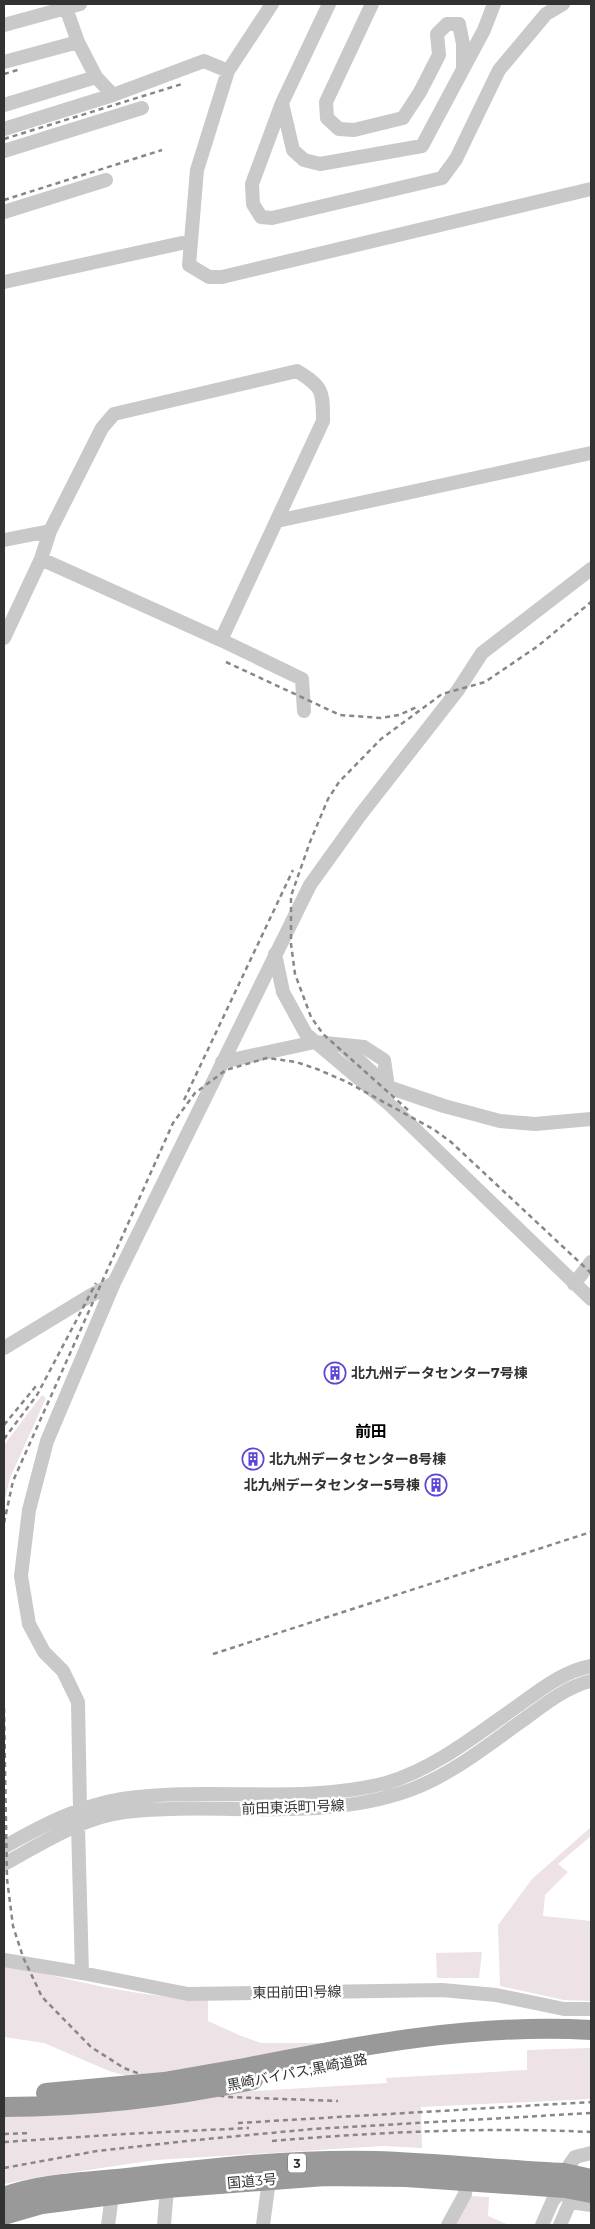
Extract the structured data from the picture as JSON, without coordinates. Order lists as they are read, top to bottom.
{
  "streets": {
    "highway": ["黒崎バイパス;黒崎道路", "3", "国道3号"],
    "street": ["前田東浜町1号線", "東田前田1号線"]
  },
  "districts": ["前田"],
  "places": {
    "building": ["北九州データセンター7号棟", "北九州データセンター8号棟", "北九州データセンター5号棟"]
  }
}
